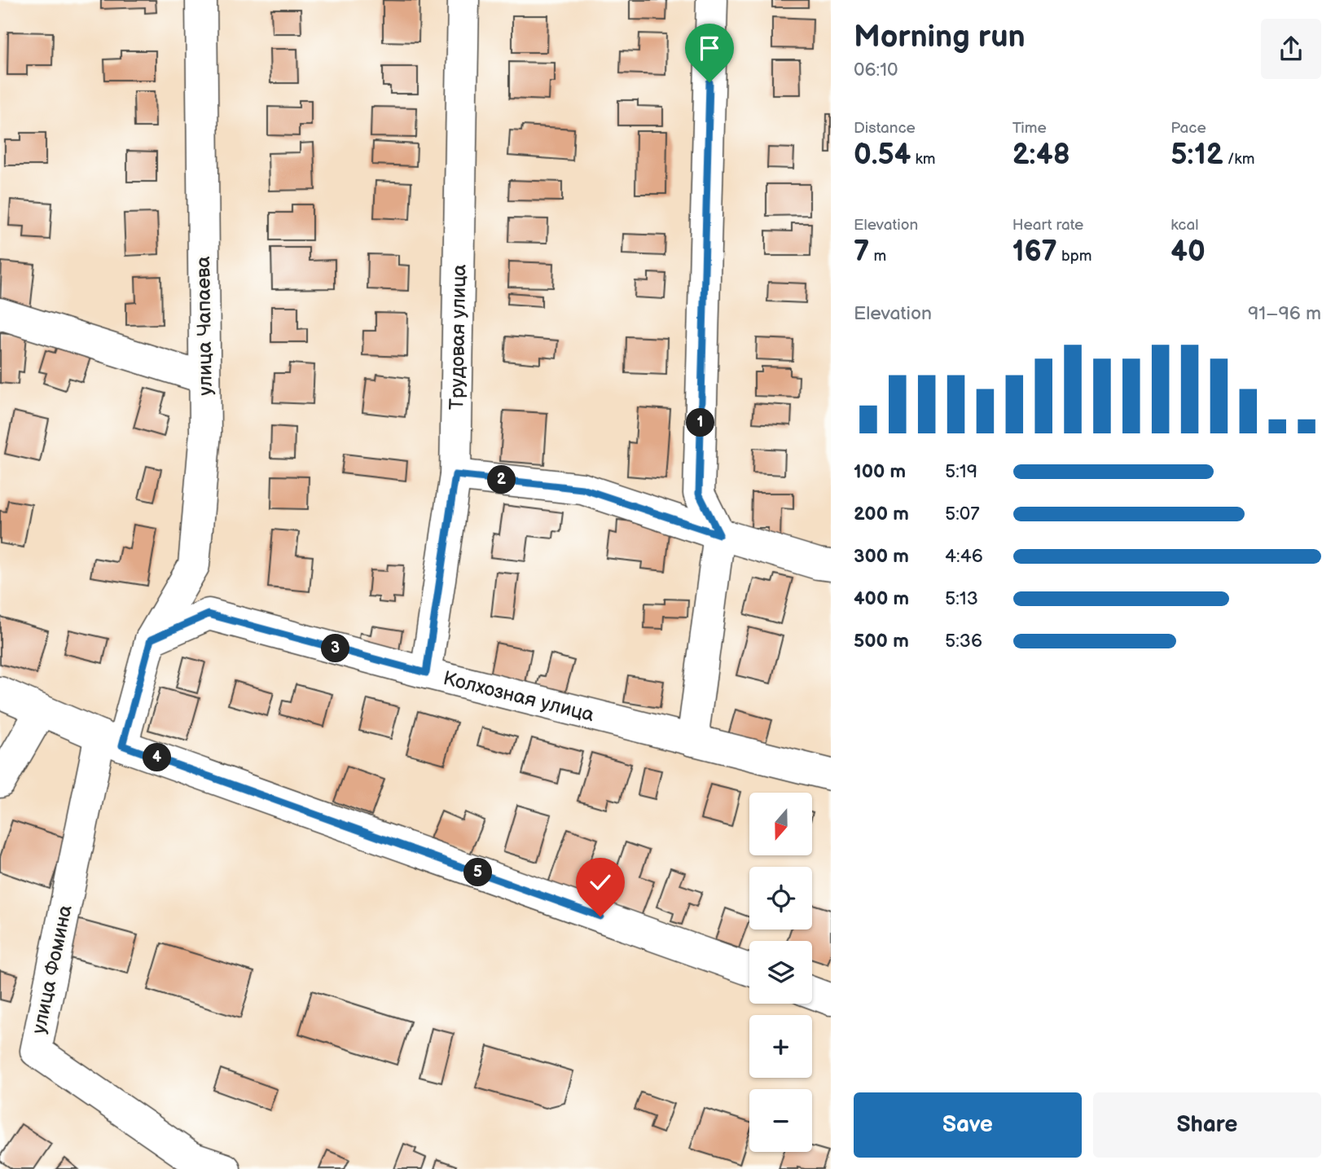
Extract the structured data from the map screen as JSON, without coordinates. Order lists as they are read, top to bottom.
{
  "streets": {
    "street": [
      "улица Чапаева",
      "Трудовая улица",
      "Колхозная улица",
      "улица Фомина"
    ]
  },
  "crossings": [
    ["улица Чапаева", "Колхозная улица"],
    ["Трудовая улица", "Колхозная улица"]
  ],
  "north": "bottom",
  "page": {
    "heading": ["Morning run", "06:10"],
    "stats": [
      ["Distance", "0.54 km"],
      ["Time", "2:48"],
      ["Pace", "5:12 /km"],
      ["Elevation", "7 m"],
      ["Heart rate", "167 bpm"],
      ["kcal", "40"]
    ],
    "chart": ["Elevation", "91–96 m"],
    "pins": [
      "1",
      "2",
      "3",
      "4",
      "5"
    ],
    "list": [
      {
        "name": "100 m",
        "note": "5:19"
      },
      {
        "name": "200 m",
        "note": "5:07"
      },
      {
        "name": "300 m",
        "note": "4:46"
      },
      {
        "name": "400 m",
        "note": "5:13"
      },
      {
        "name": "500 m",
        "note": "5:36"
      }
    ],
    "map_buttons": ["+", "−"],
    "buttons": ["Save", "Share"]
  }
}
